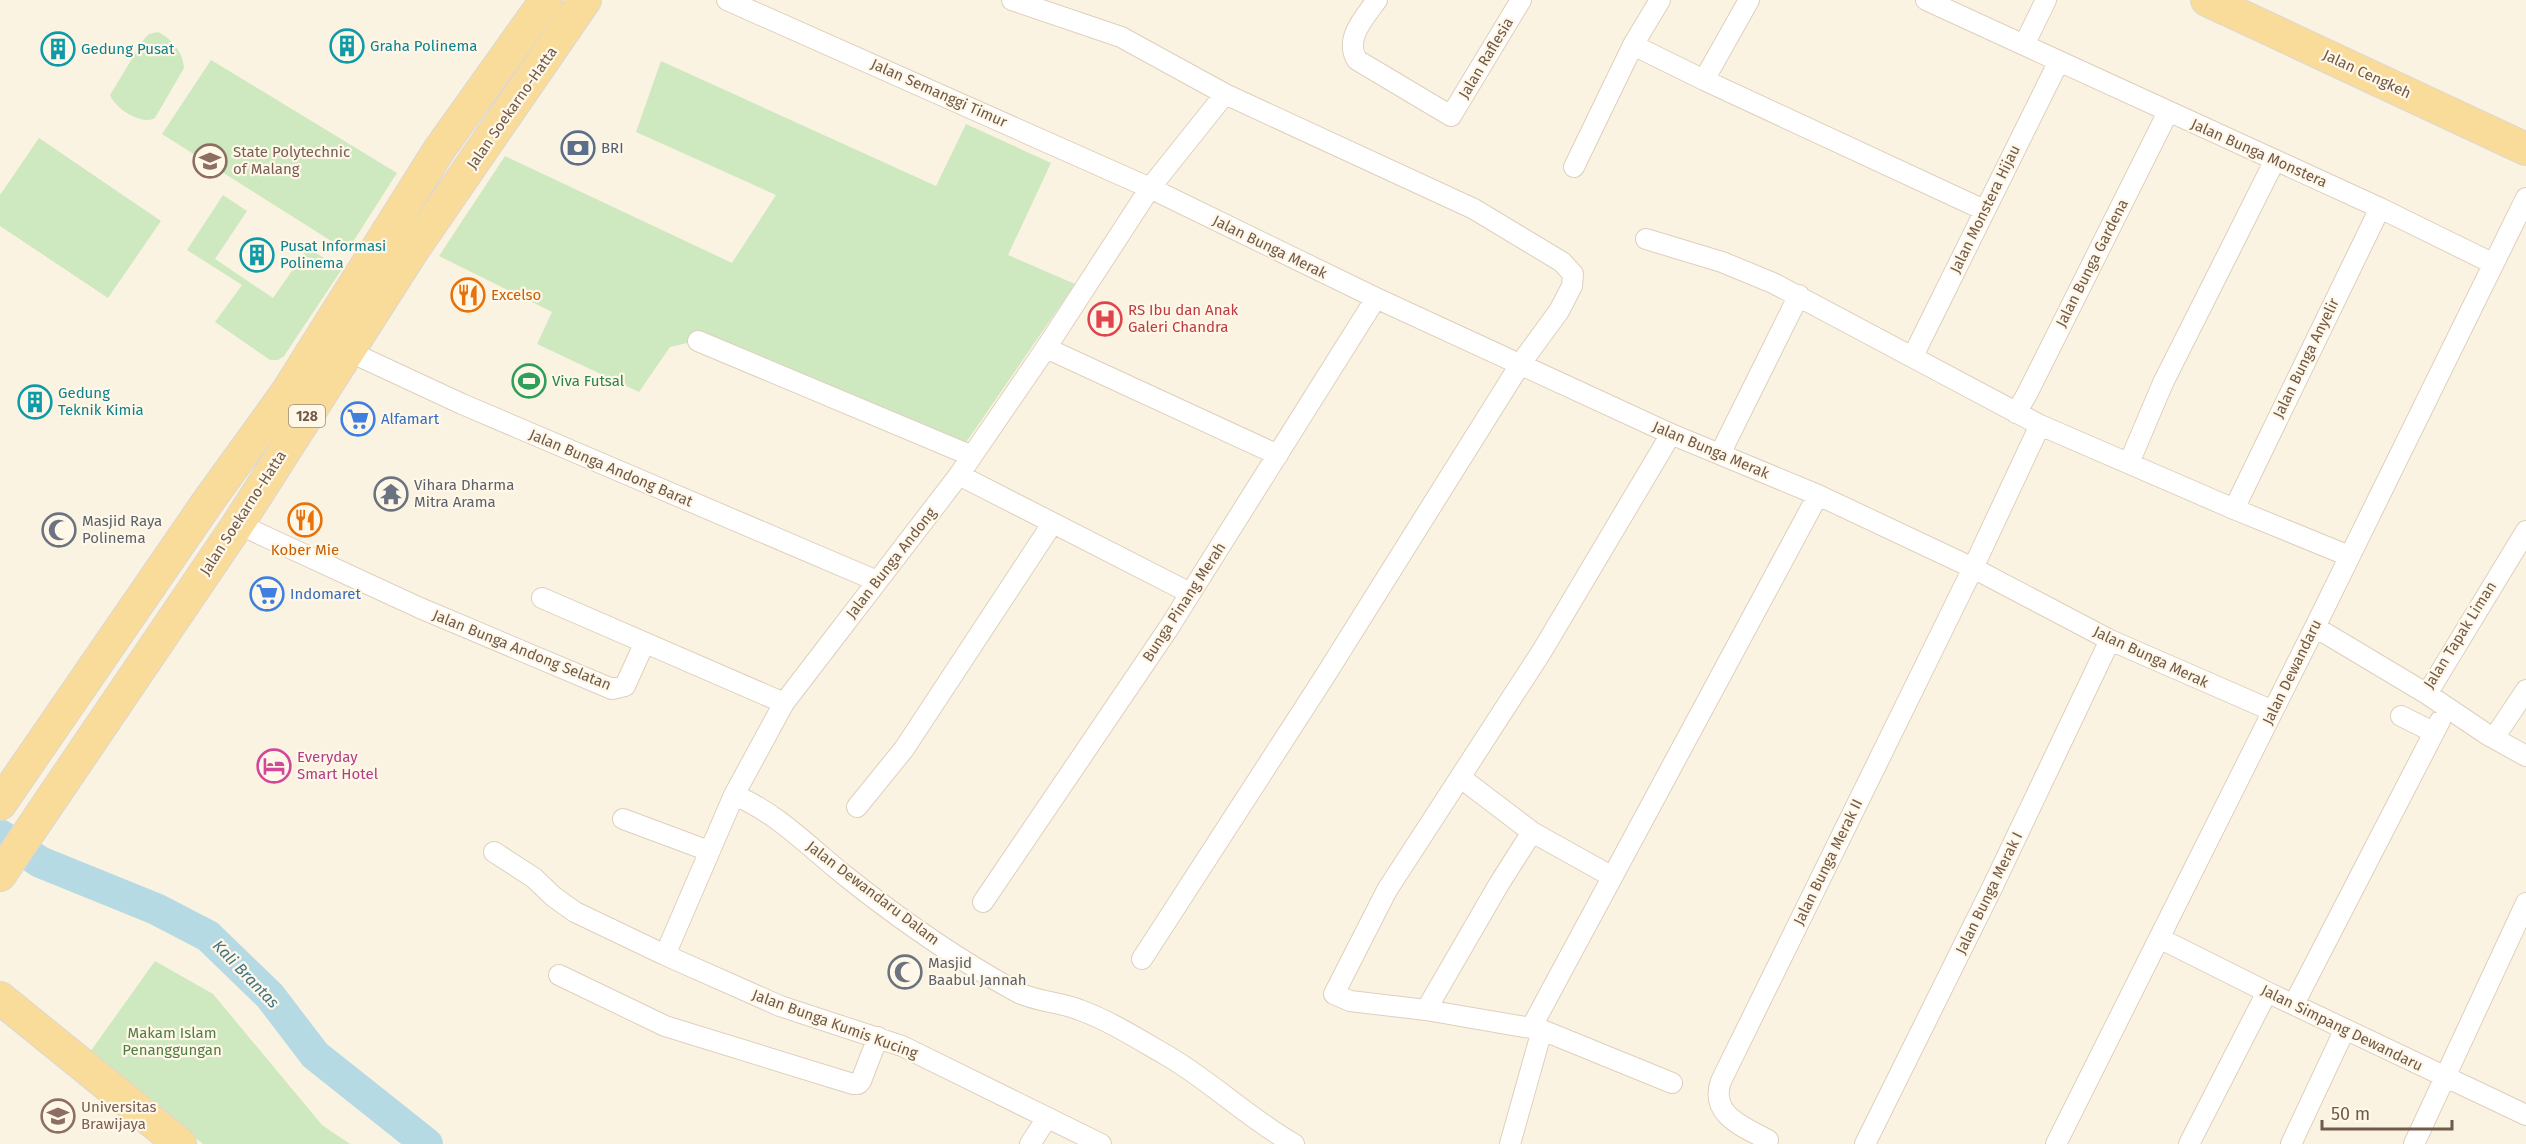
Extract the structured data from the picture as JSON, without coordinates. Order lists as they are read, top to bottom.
{
  "streets": {
    "main road": ["Jalan Cengkeh", "Jalan Soekarno-Hatta", "128"],
    "street": [
      "Jalan Raflesia",
      "Jalan Semanggi Timur",
      "Jalan Bunga Monstera",
      "Jalan Monstera Hijau",
      "Jalan Bunga Merak",
      "Jalan Bunga Gardena",
      "Jalan Bunga Anyelir",
      "Jalan Bunga Andong Barat",
      "Jalan Bunga Andong",
      "Bunga Pinang Merah",
      "Jalan Tapak Liman",
      "Jalan Bunga Andong Selatan",
      "Jalan Dewandaru",
      "Jalan Bunga Merak II",
      "Jalan Dewandaru Dalam",
      "Jalan Bunga Merak I",
      "Jalan Bunga Kumis Kucing",
      "Jalan Simpang Dewandaru"
    ]
  },
  "crossings": [
    ["Jalan Semanggi Timur", "Jalan Bunga Merak"],
    ["Jalan Semanggi Timur", "Jalan Bunga Andong"],
    ["Jalan Soekarno-Hatta", "Jalan Bunga Andong Barat"],
    ["Jalan Soekarno-Hatta", "Jalan Bunga Andong Selatan"],
    ["Jalan Bunga Monstera", "Jalan Monstera Hijau"],
    ["Jalan Bunga Monstera", "Jalan Bunga Gardena"],
    ["Jalan Bunga Monstera", "Jalan Bunga Anyelir"],
    ["Jalan Bunga Monstera", "Jalan Dewandaru"],
    ["Jalan Bunga Merak", "Jalan Bunga Andong"],
    ["Jalan Bunga Merak", "Bunga Pinang Merah"],
    ["Jalan Bunga Merak", "Jalan Dewandaru"],
    ["Jalan Bunga Merak", "Jalan Bunga Merak II"],
    ["Jalan Bunga Merak", "Jalan Bunga Merak I"],
    ["Jalan Bunga Andong Barat", "Jalan Bunga Andong"],
    ["Jalan Bunga Andong", "Jalan Dewandaru Dalam"],
    ["Jalan Bunga Andong", "Jalan Bunga Kumis Kucing"],
    ["Jalan Tapak Liman", "Jalan Dewandaru"],
    ["Jalan Dewandaru", "Jalan Simpang Dewandaru"]
  ],
  "water": ["Kali Brantas"],
  "parks": ["Makam Islam Penanggungan"],
  "places": {
    "building": [
      "Graha Polinema",
      "Gedung Pusat",
      "Pusat Informasi Polinema",
      "Gedung Teknik Kimia"
    ],
    "bank": ["BRI"],
    "school or university": ["State Polytechnic of Malang", "Universitas Brawijaya"],
    "restaurant": ["Excelso", "Kober Mie"],
    "hospital": ["RS Ibu dan Anak Galeri Chandra"],
    "sports": ["Viva Futsal"],
    "supermarket": ["Alfamart", "Indomaret"],
    "temple": ["Vihara Dharma Mitra Arama"],
    "mosque": ["Masjid Raya Polinema", "Masjid Baabul Jannah"],
    "hotel": ["Everyday Smart Hotel"]
  },
  "scale_bar": "50 m"
}
